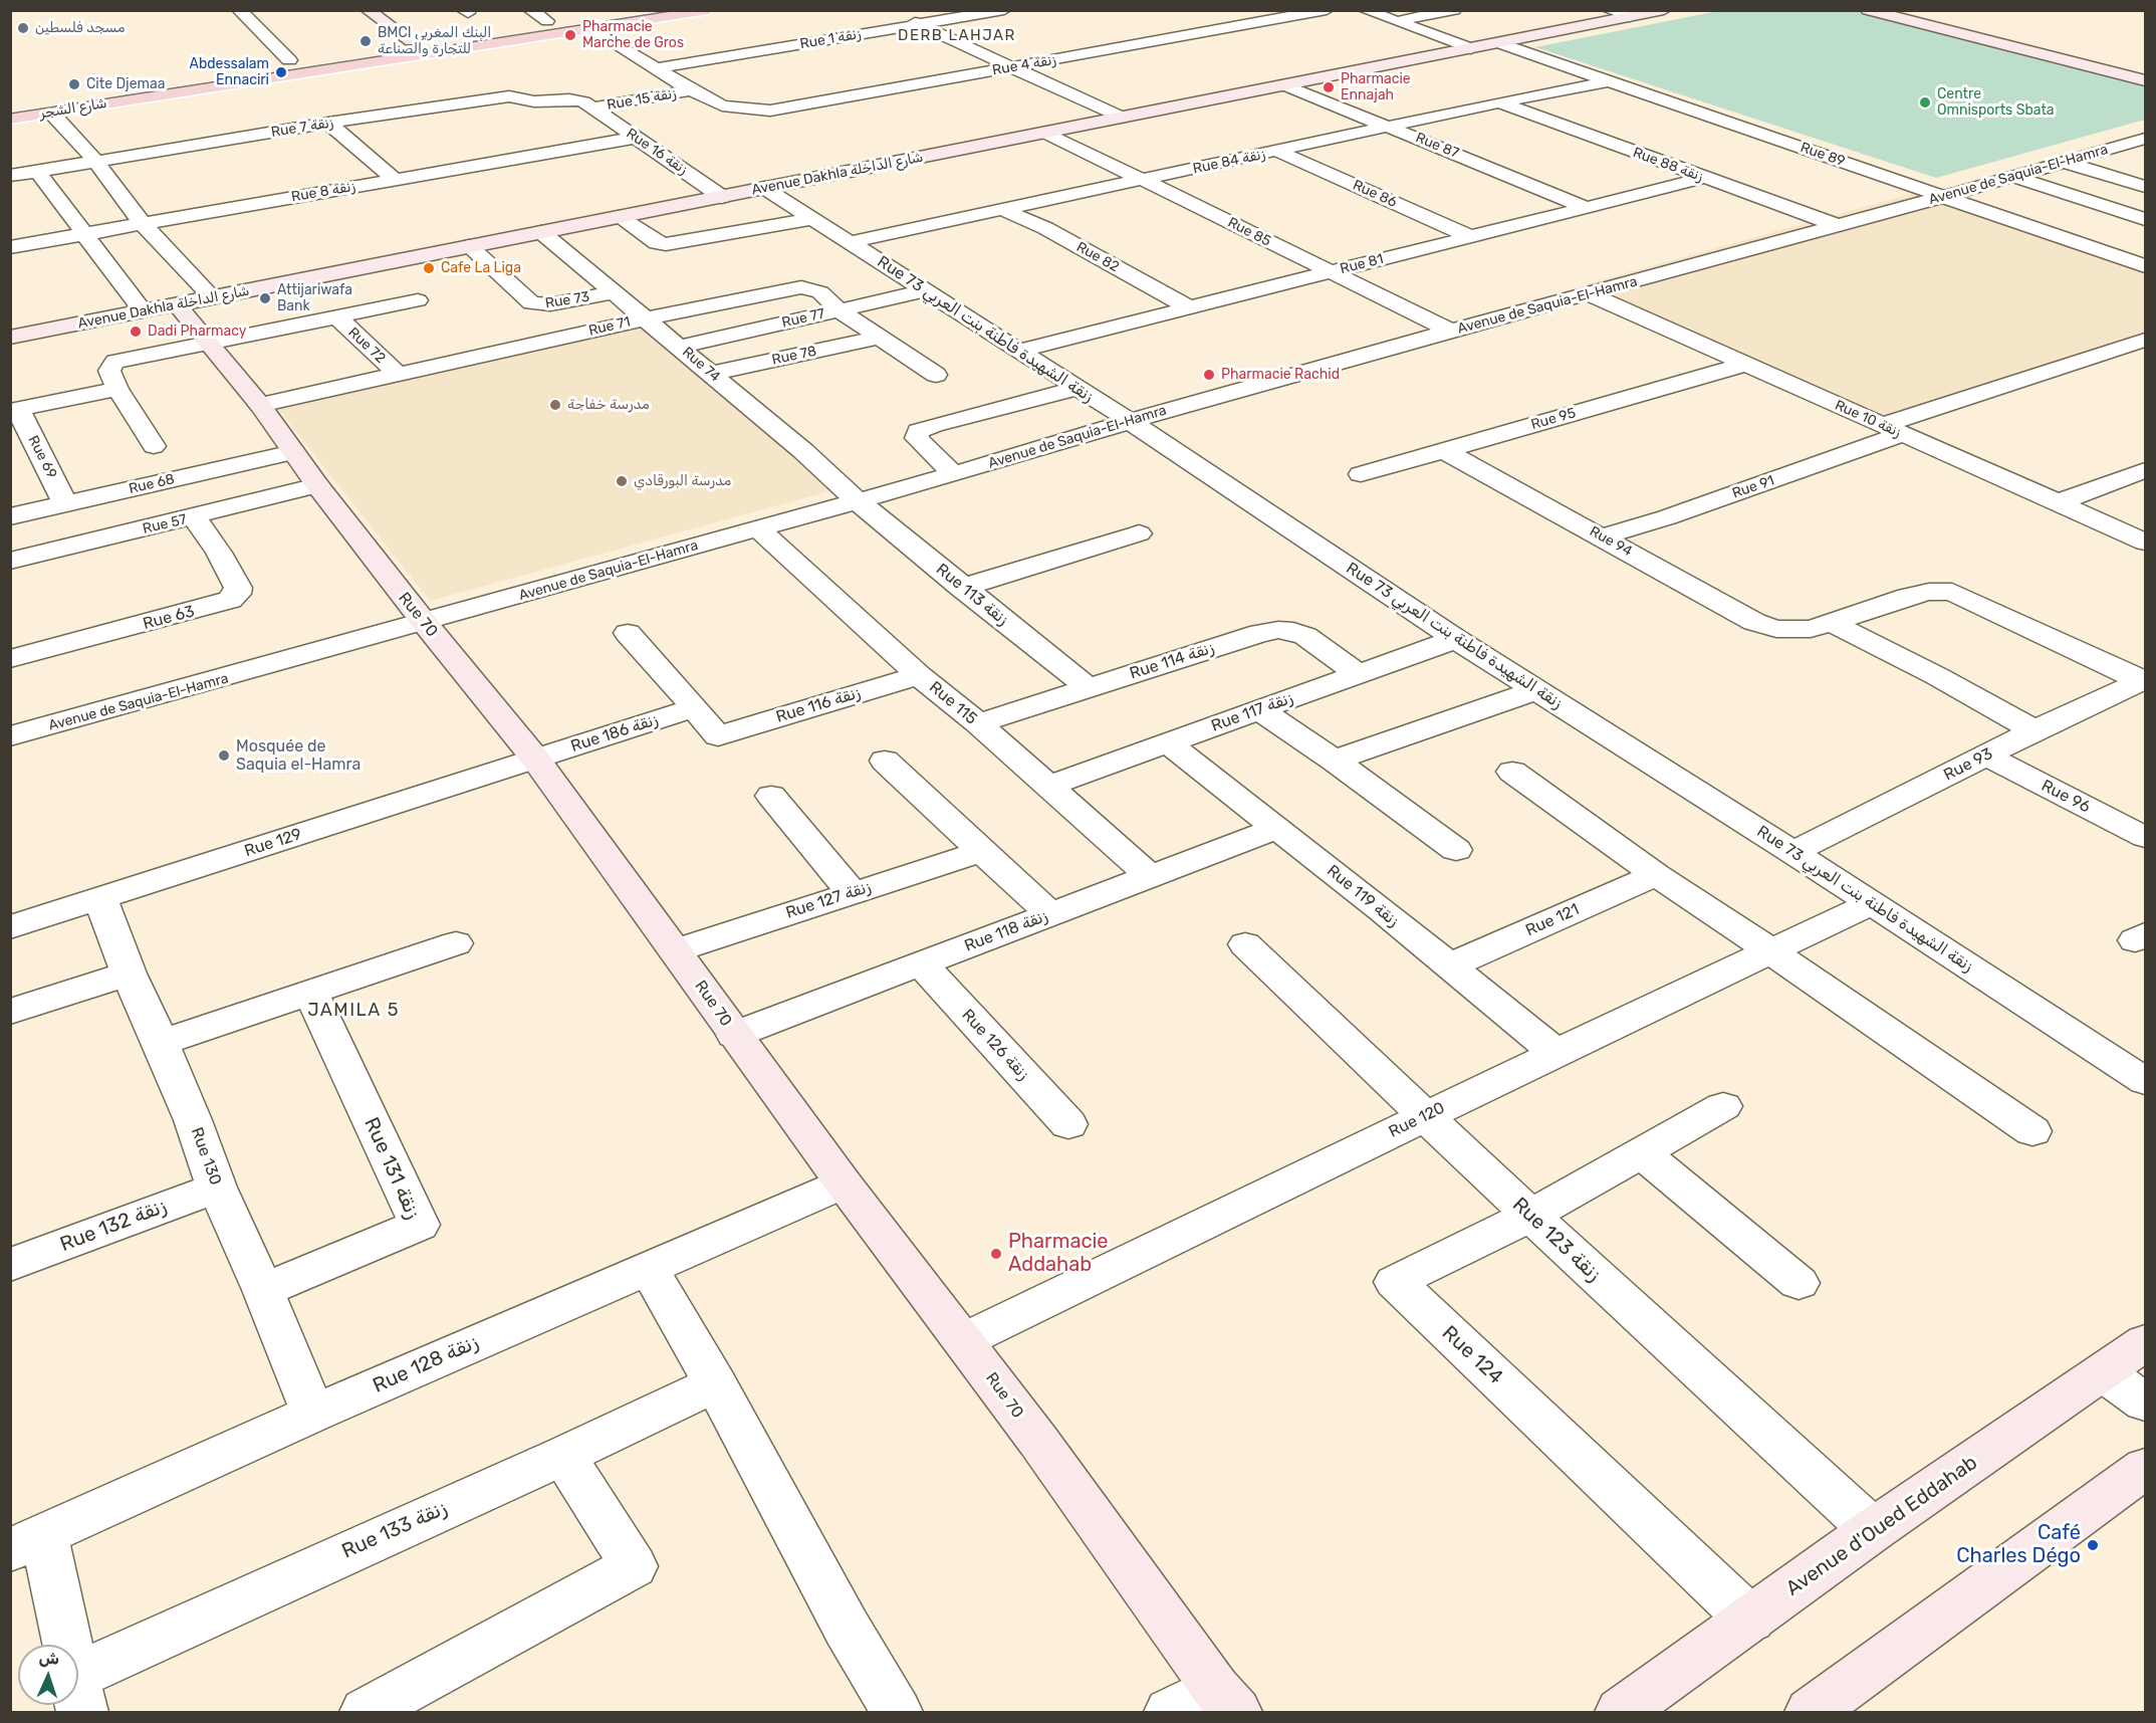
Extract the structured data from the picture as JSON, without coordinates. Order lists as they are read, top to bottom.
{
  "streets": {
    "main road": ["شارع الشجر"],
    "street": [
      "Rue 1 زنقة",
      "Rue 4 زنقة",
      "Rue 15 زنقة",
      "Rue 7 زنقة",
      "Rue 87",
      "Rue 16 زنقة",
      "Rue 89",
      "Rue 84 زنقة",
      "Rue 88 زنقة",
      "Avenue Dakhla شارع الداخلة",
      "Avenue de Saquia-El-Hamra",
      "Rue 8 زنقة",
      "Rue 86",
      "Rue 85",
      "Rue 82",
      "Rue 81",
      "Rue 73",
      "Rue 77",
      "Rue 71",
      "Rue 73 زنقة الشهيدة فاطنة بنت العربي",
      "Rue 72",
      "Rue 78",
      "Rue 74",
      "Rue 95",
      "Rue 10 زنقة",
      "Rue 69",
      "Rue 68",
      "Rue 91",
      "Rue 57",
      "Rue 94",
      "Rue 113 زنقة",
      "Rue 70",
      "Rue 63",
      "Rue 114 زنقة",
      "Rue 115",
      "Rue 116 زنقة",
      "Rue 117 زنقة",
      "Rue 186 زنقة",
      "Rue 93",
      "Rue 96",
      "Rue 129",
      "Rue 119 زنقة",
      "Rue 127 زنقة",
      "Rue 121",
      "Rue 118 زنقة",
      "Rue 126 زنقة",
      "Rue 120",
      "Rue 130",
      "Rue 131 زنقة",
      "Rue 132 زنقة",
      "Rue 123 زنقة",
      "Rue 124",
      "Rue 128 زنقة",
      "Avenue d'Oued Eddahab",
      "Rue 133 زنقة"
    ]
  },
  "crossings": [
    ["Rue 1 زنقة", "Rue 15 زنقة"],
    ["Rue 4 زنقة", "Rue 15 زنقة"],
    ["Rue 15 زنقة", "شارع الشجر"],
    ["Rue 15 زنقة", "Rue 7 زنقة"],
    ["Rue 15 زنقة", "Rue 16 زنقة"],
    ["Rue 7 زنقة", "Rue 16 زنقة"],
    ["Rue 87", "Rue 84 زنقة"],
    ["Rue 87", "Avenue Dakhla شارع الداخلة"],
    ["Rue 87", "Rue 81"],
    ["Rue 16 زنقة", "Avenue Dakhla شارع الداخلة"],
    ["Rue 16 زنقة", "Rue 8 زنقة"],
    ["Rue 89", "Rue 84 زنقة"],
    ["Rue 89", "Avenue Dakhla شارع الداخلة"],
    ["Rue 89", "Avenue de Saquia-El-Hamra"],
    ["Rue 84 زنقة", "Rue 88 زنقة"],
    ["Rue 84 زنقة", "Rue 86"],
    ["Rue 84 زنقة", "Rue 85"],
    ["Rue 84 زنقة", "Rue 82"],
    ["Rue 84 زنقة", "Rue 73 زنقة الشهيدة فاطنة بنت العربي"],
    ["Rue 88 زنقة", "Avenue de Saquia-El-Hamra"],
    ["Rue 88 زنقة", "Rue 81"],
    ["Avenue Dakhla شارع الداخلة", "Rue 85"],
    ["Avenue Dakhla شارع الداخلة", "Rue 73"],
    ["Avenue Dakhla شارع الداخلة", "Rue 73 زنقة الشهيدة فاطنة بنت العربي"],
    ["Avenue Dakhla شارع الداخلة", "Rue 74"],
    ["Avenue Dakhla شارع الداخلة", "Rue 70"],
    ["Avenue de Saquia-El-Hamra", "Rue 85"],
    ["Avenue de Saquia-El-Hamra", "Rue 73 زنقة الشهيدة فاطنة بنت العربي"],
    ["Avenue de Saquia-El-Hamra", "Rue 74"],
    ["Avenue de Saquia-El-Hamra", "Rue 10 زنقة"],
    ["Avenue de Saquia-El-Hamra", "Rue 113 زنقة"],
    ["Avenue de Saquia-El-Hamra", "Rue 70"],
    ["Avenue de Saquia-El-Hamra", "Rue 115"],
    ["Rue 86", "Rue 81"],
    ["Rue 85", "Rue 81"],
    ["Rue 82", "Rue 81"],
    ["Rue 81", "Rue 73 زنقة الشهيدة فاطنة بنت العربي"],
    ["Rue 73", "Rue 74"],
    ["Rue 77", "Rue 71"],
    ["Rue 77", "Rue 73 زنقة الشهيدة فاطنة بنت العربي"],
    ["Rue 77", "Rue 74"],
    ["Rue 71", "Rue 72"],
    ["Rue 71", "Rue 78"],
    ["Rue 71", "Rue 74"],
    ["Rue 71", "Rue 70"],
    ["Rue 73 زنقة الشهيدة فاطنة بنت العربي", "Rue 117 زنقة"],
    ["Rue 73 زنقة الشهيدة فاطنة بنت العربي", "Rue 93"],
    ["Rue 73 زنقة الشهيدة فاطنة بنت العربي", "Rue 120"],
    ["Rue 72", "Rue 69"],
    ["Rue 72", "Rue 70"],
    ["Rue 78", "Rue 74"],
    ["Rue 74", "Rue 113 زنقة"],
    ["Rue 95", "Rue 10 زنقة"],
    ["Rue 95", "Rue 94"],
    ["Rue 10 زنقة", "Rue 91"],
    ["Rue 69", "Rue 68"],
    ["Rue 68", "Rue 70"],
    ["Rue 91", "Rue 94"],
    ["Rue 57", "Rue 70"],
    ["Rue 57", "Rue 63"],
    ["Rue 94", "Rue 93"],
    ["Rue 113 زنقة", "Rue 114 زنقة"],
    ["Rue 70", "Rue 186 زنقة"],
    ["Rue 70", "Rue 129"],
    ["Rue 70", "Rue 127 زنقة"],
    ["Rue 70", "Rue 118 زنقة"],
    ["Rue 70", "Rue 120"],
    ["Rue 70", "Rue 128 زنقة"],
    ["Rue 114 زنقة", "Rue 115"],
    ["Rue 114 زنقة", "Rue 117 زنقة"],
    ["Rue 115", "Rue 116 زنقة"],
    ["Rue 115", "Rue 117 زنقة"],
    ["Rue 115", "Rue 118 زنقة"],
    ["Rue 116 زنقة", "Rue 186 زنقة"],
    ["Rue 117 زنقة", "Rue 119 زنقة"],
    ["Rue 186 زنقة", "Rue 129"],
    ["Rue 93", "Rue 96"],
    ["Rue 129", "Rue 130"],
    ["Rue 119 زنقة", "Rue 121"],
    ["Rue 119 زنقة", "Rue 118 زنقة"],
    ["Rue 119 زنقة", "Rue 120"],
    ["Rue 118 زنقة", "Rue 126 زنقة"],
    ["Rue 120", "Rue 123 زنقة"],
    ["Rue 130", "Rue 131 زنقة"],
    ["Rue 130", "Rue 132 زنقة"],
    ["Rue 130", "Rue 128 زنقة"],
    ["Rue 123 زنقة", "Rue 124"],
    ["Rue 123 زنقة", "Avenue d'Oued Eddahab"],
    ["Rue 124", "Avenue d'Oued Eddahab"]
  ],
  "districts": ["DERB LAHJAR", "JAMILA 5"],
  "places": [
    "مسجد فلسطين",
    "Pharmacie Marche de Gros",
    "BMCI البنك المغربي للتجارة والصناعة",
    "Abdessalam Ennaciri",
    "Cite Djemaa",
    "Pharmacie Ennajah",
    "Centre Omnisports Sbata",
    "Cafe La Liga",
    "Attijariwafa Bank",
    "Dadi Pharmacy",
    "Pharmacie Rachid",
    "مدرسة خفاجة",
    "مدرسة البورقادي",
    "Mosquée de Saquia el-Hamra",
    "Pharmacie Addahab",
    "Café Charles Dégo"
  ],
  "north": "top"
}
